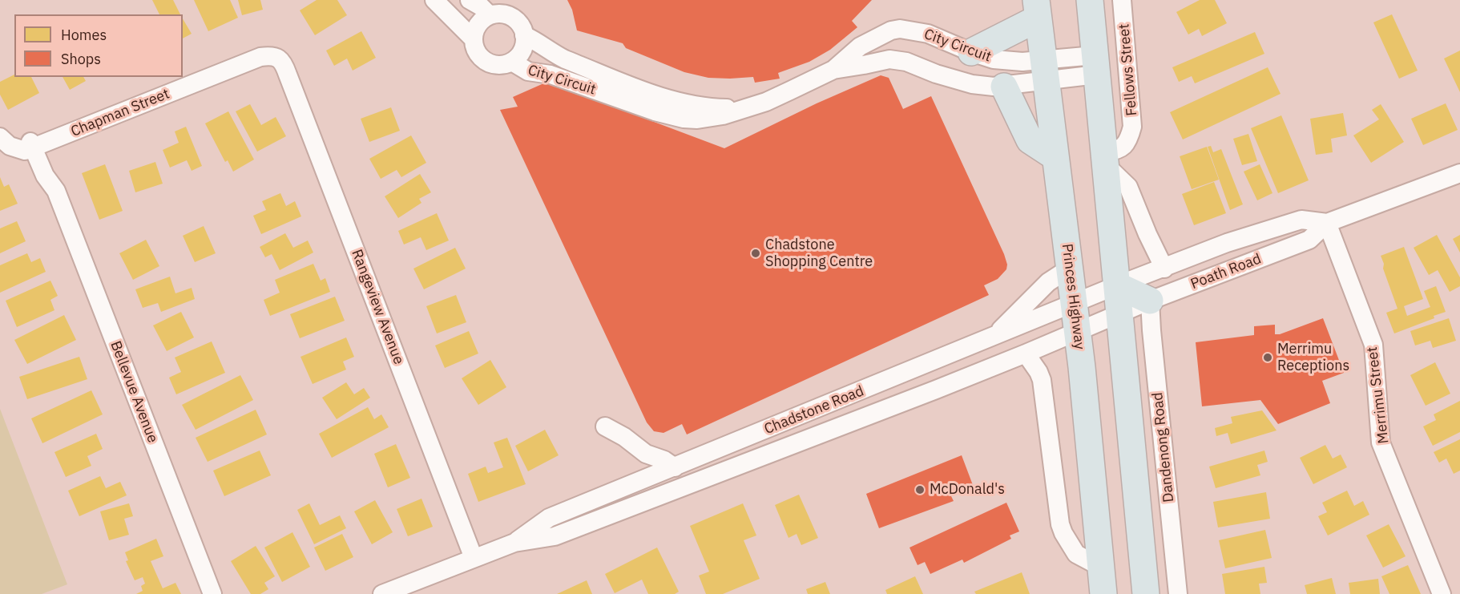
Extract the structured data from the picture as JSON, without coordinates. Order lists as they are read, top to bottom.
{
  "streets": {
    "highway": ["Princes Highway"],
    "street": [
      "City Circuit",
      "Fellows Street",
      "Chapman Street",
      "Poath Road",
      "Rangeview Avenue",
      "Bellevue Avenue",
      "Merrimu Street",
      "Chadstone Road",
      "Dandenong Road"
    ]
  },
  "crossings": [
    ["City Circuit", "Princes Highway"],
    ["Chapman Street", "Rangeview Avenue"],
    ["Chapman Street", "Bellevue Avenue"],
    ["Poath Road", "Merrimu Street"],
    ["Poath Road", "Chadstone Road"],
    ["Poath Road", "Dandenong Road"],
    ["Princes Highway", "Chadstone Road"],
    ["Rangeview Avenue", "Chadstone Road"]
  ],
  "places": ["Chadstone Shopping Centre", "Merrimu Receptions", "McDonald's"],
  "legend": ["Homes", "Shops"]
}
